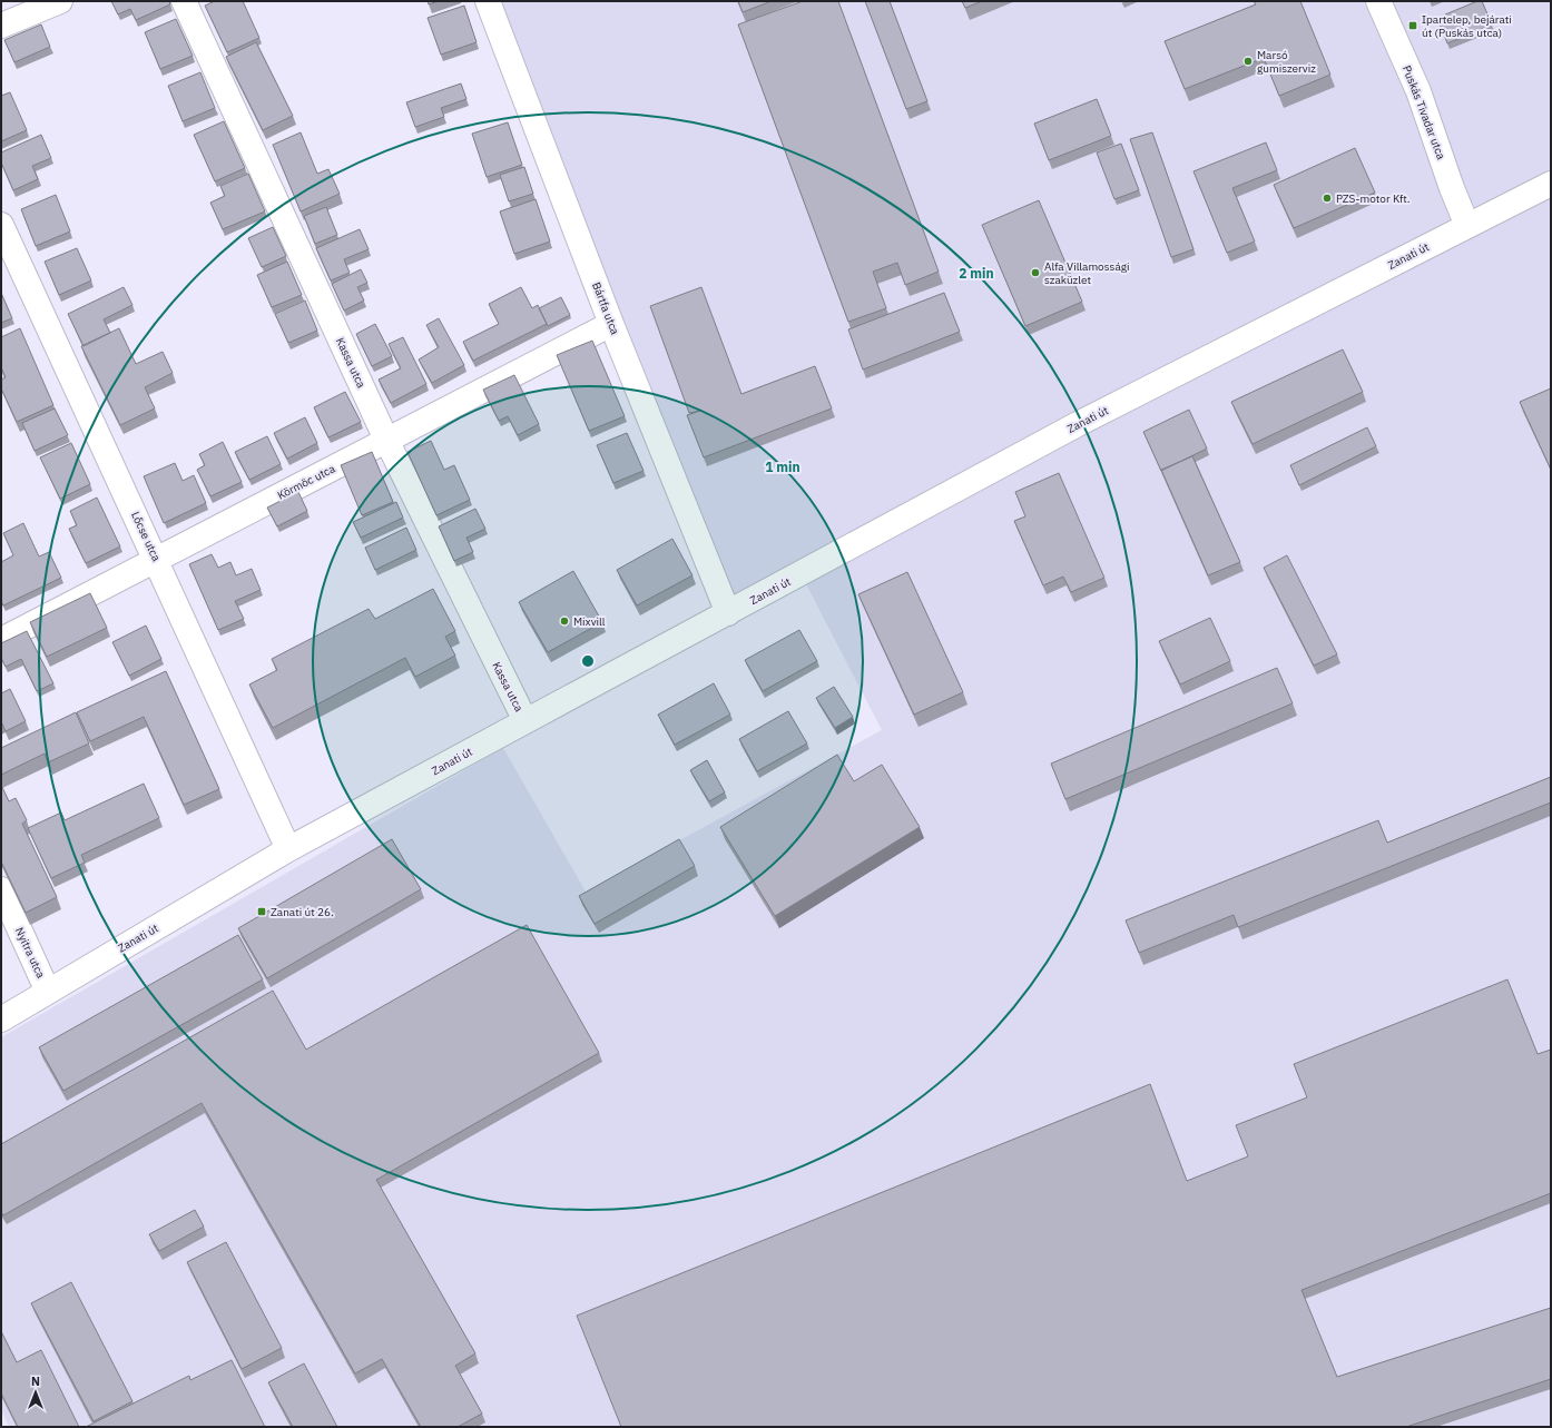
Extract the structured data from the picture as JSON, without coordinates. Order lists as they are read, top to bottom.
{
  "streets": {
    "street": [
      "Puskás Tivadar utca",
      "Zanati út",
      "Bártfa utca",
      "Kassa utca",
      "Körmöc utca",
      "Lőcse utca",
      "Nyitra utca"
    ]
  },
  "crossings": [
    ["Puskás Tivadar utca", "Zanati út"],
    ["Zanati út", "Bártfa utca"],
    ["Zanati út", "Kassa utca"],
    ["Zanati út", "Lőcse utca"],
    ["Zanati út", "Nyitra utca"],
    ["Bártfa utca", "Körmöc utca"],
    ["Kassa utca", "Körmöc utca"],
    ["Körmöc utca", "Lőcse utca"]
  ],
  "places": {
    "transit": ["Ipartelep, bejárati út (Puskás utca)", "Zanati út 26."],
    "other": [
      "Marsó gumiszerviz",
      "PZS-motor Kft.",
      "Alfa Villamossági szaküzlet",
      "Mixvill"
    ]
  },
  "north": "top",
  "rings": ["2 min", "1 min"]
}
